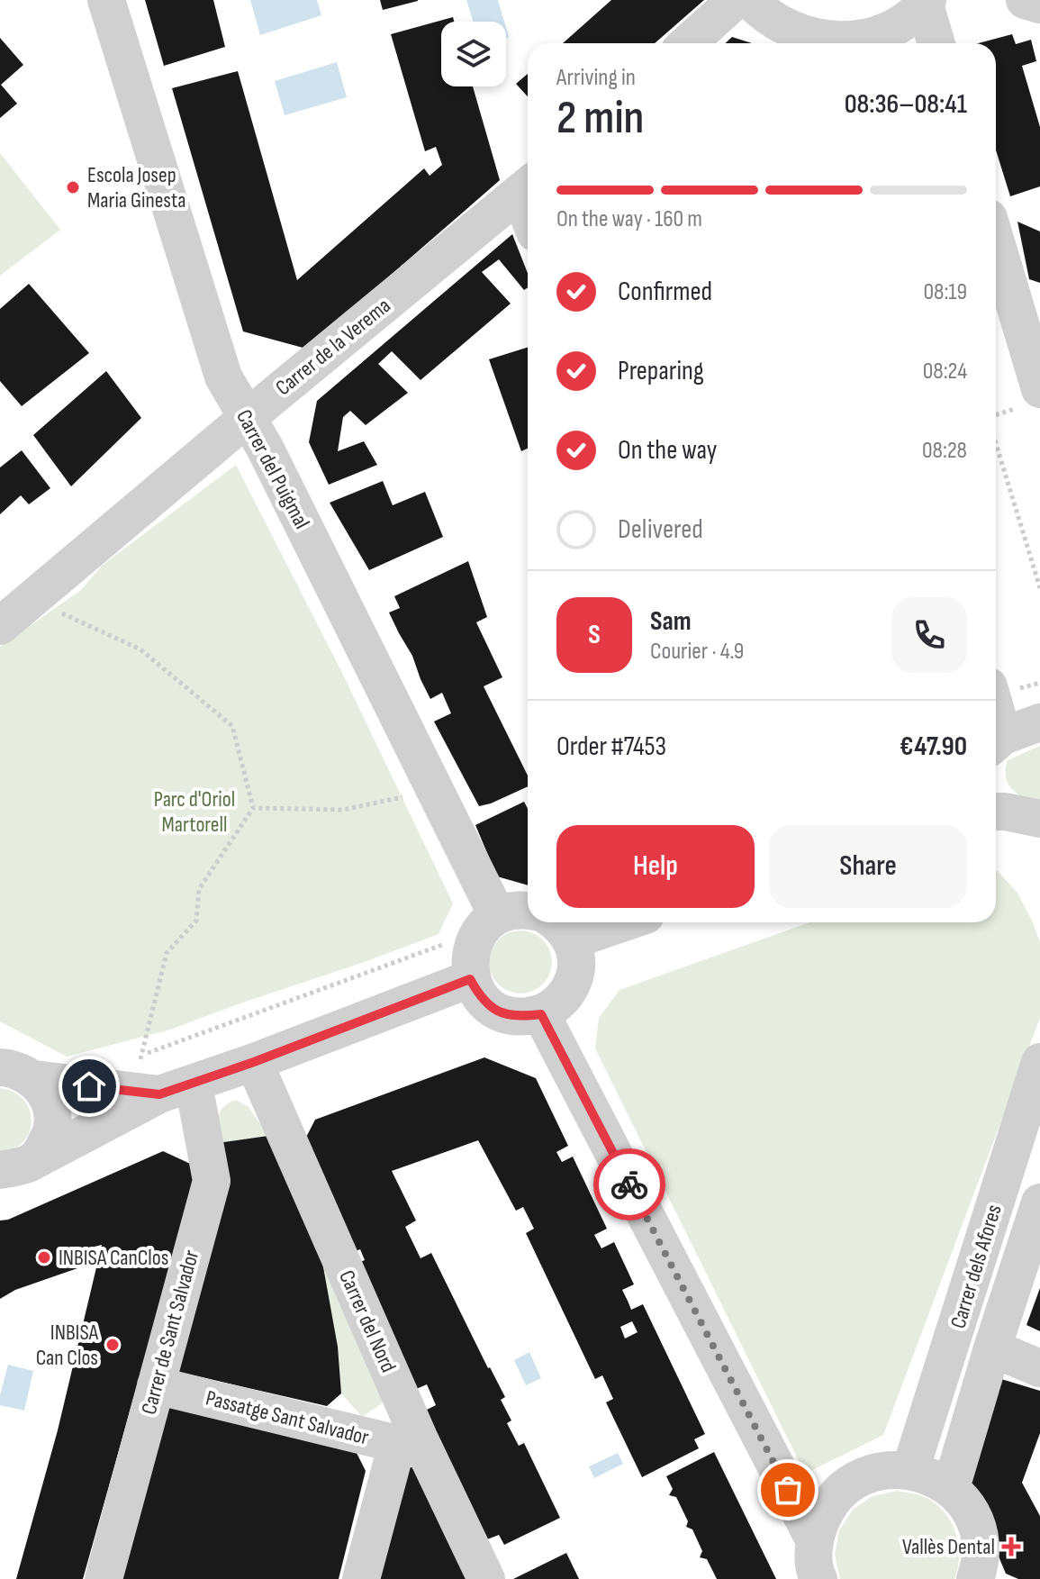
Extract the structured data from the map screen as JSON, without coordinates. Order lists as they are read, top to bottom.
{
  "streets": {
    "street": [
      "Carrer de la Verema",
      "Carrer del Puigmal",
      "Carrer dels Afores",
      "Carrer del Nord",
      "Carrer de Sant Salvador",
      "Passatge Sant Salvador"
    ]
  },
  "crossings": [
    ["Carrer de la Verema", "Carrer del Puigmal"],
    ["Carrer del Nord", "Passatge Sant Salvador"],
    ["Carrer de Sant Salvador", "Passatge Sant Salvador"]
  ],
  "parks": ["Parc d'Oriol Martorell"],
  "places": {
    "other": ["Escola Josep Maria Ginesta", "INBISA CanClos", "INBISA Can Clos"],
    "health": ["Vallès Dental"]
  },
  "page": {
    "heading": ["2 min", "Arriving in", "08:36–08:41"],
    "panel": [
      "Sam",
      "Courier · 4.9",
      "Order #7453",
      "€47.90"
    ],
    "bar": "On the way · 160 m",
    "list": [
      ["Confirmed", "08:19"],
      ["Preparing", "08:24"],
      ["On the way", "08:28"],
      "Delivered"
    ],
    "round": "S",
    "buttons": ["Help", "Share"]
  }
}
